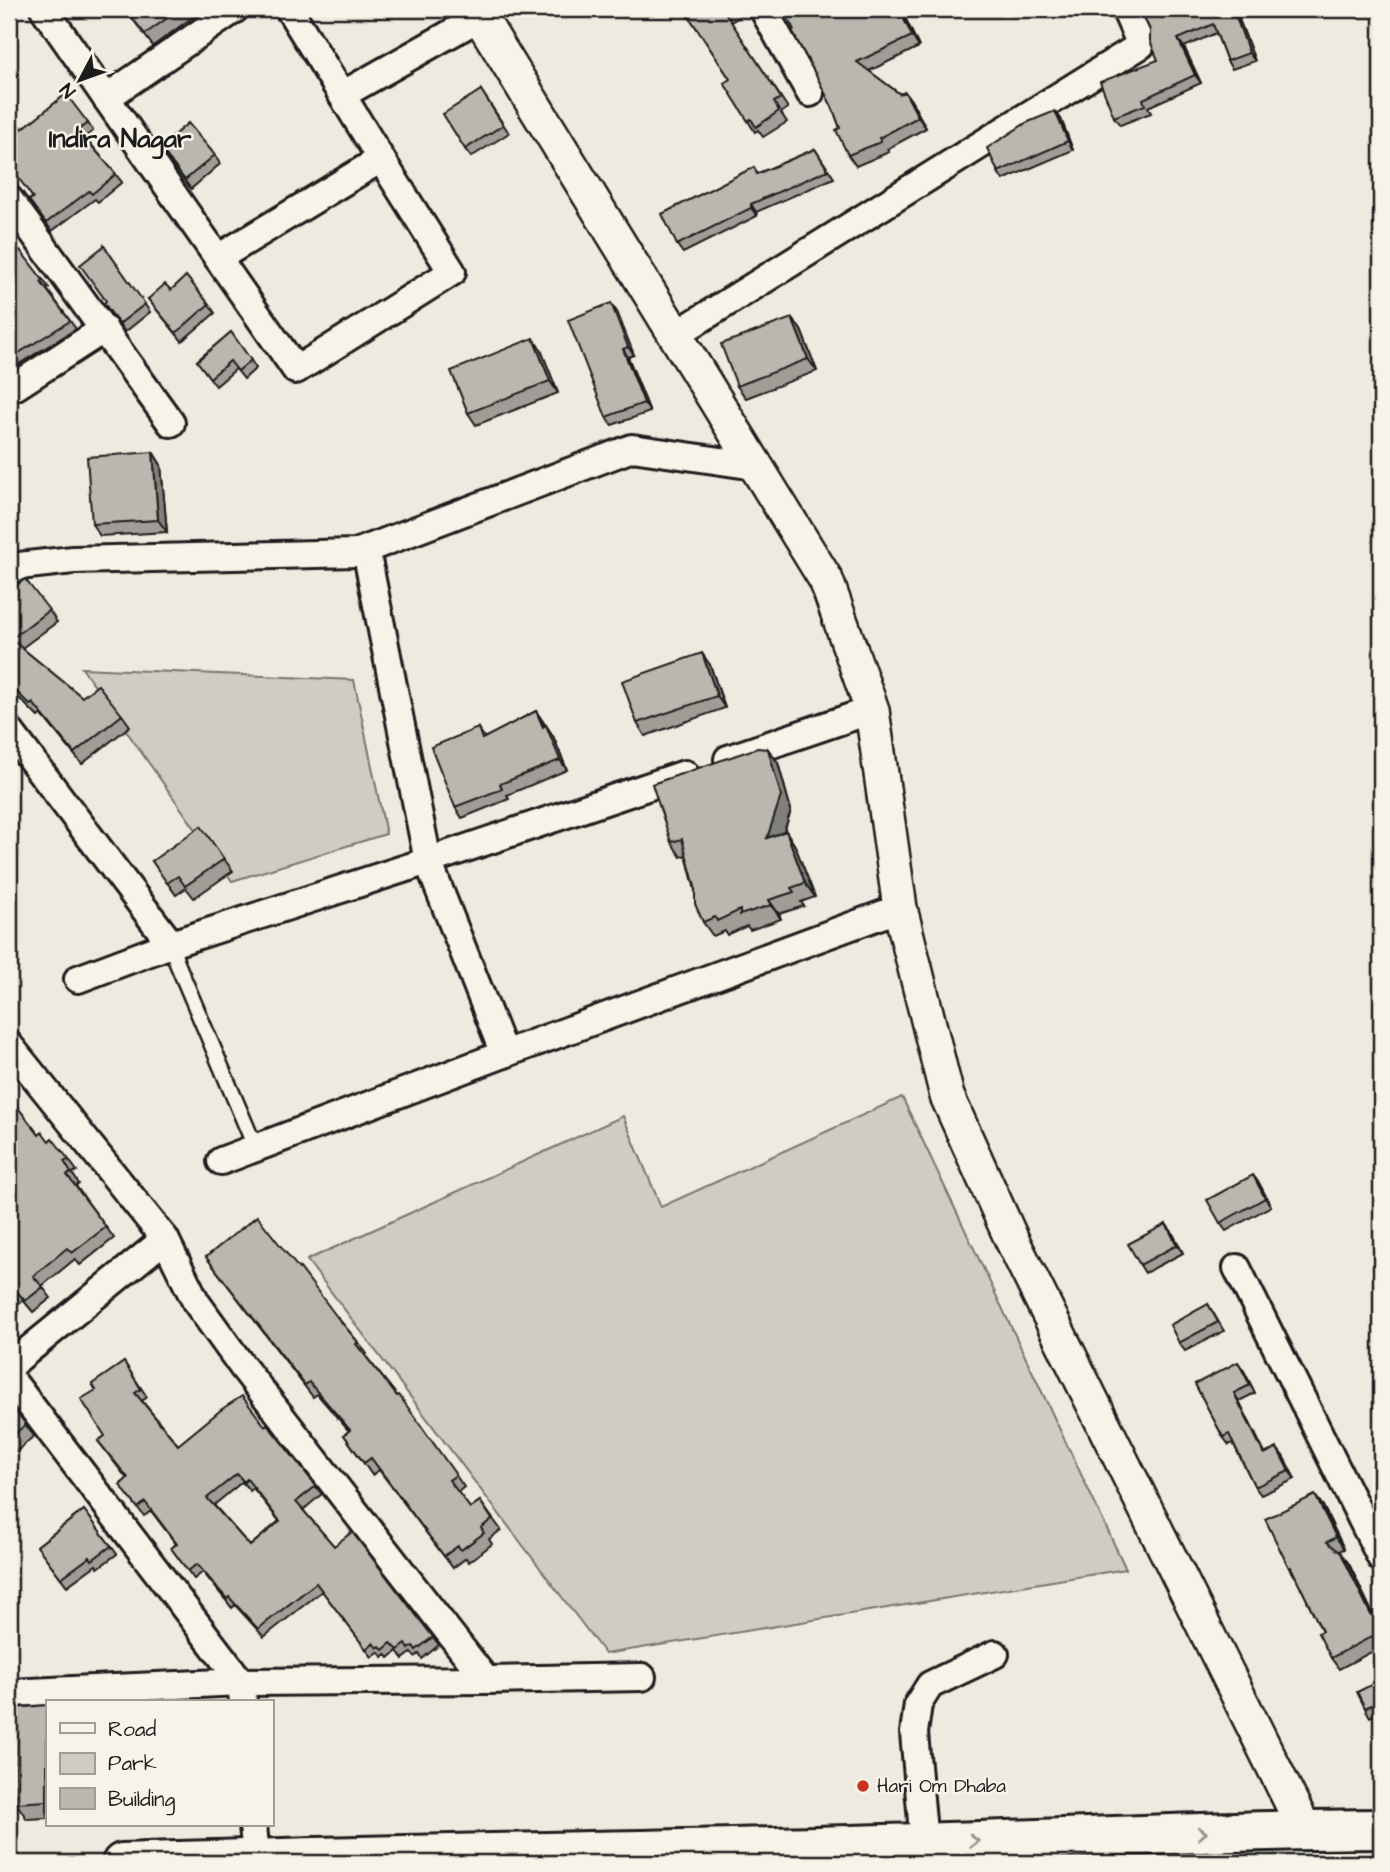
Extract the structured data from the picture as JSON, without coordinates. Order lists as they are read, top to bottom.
{
  "districts": ["Indira Nagar"],
  "places": ["Hari Om Dhaba"],
  "legend": ["Road", "Park", "Building"],
  "north": "bottom left"
}
